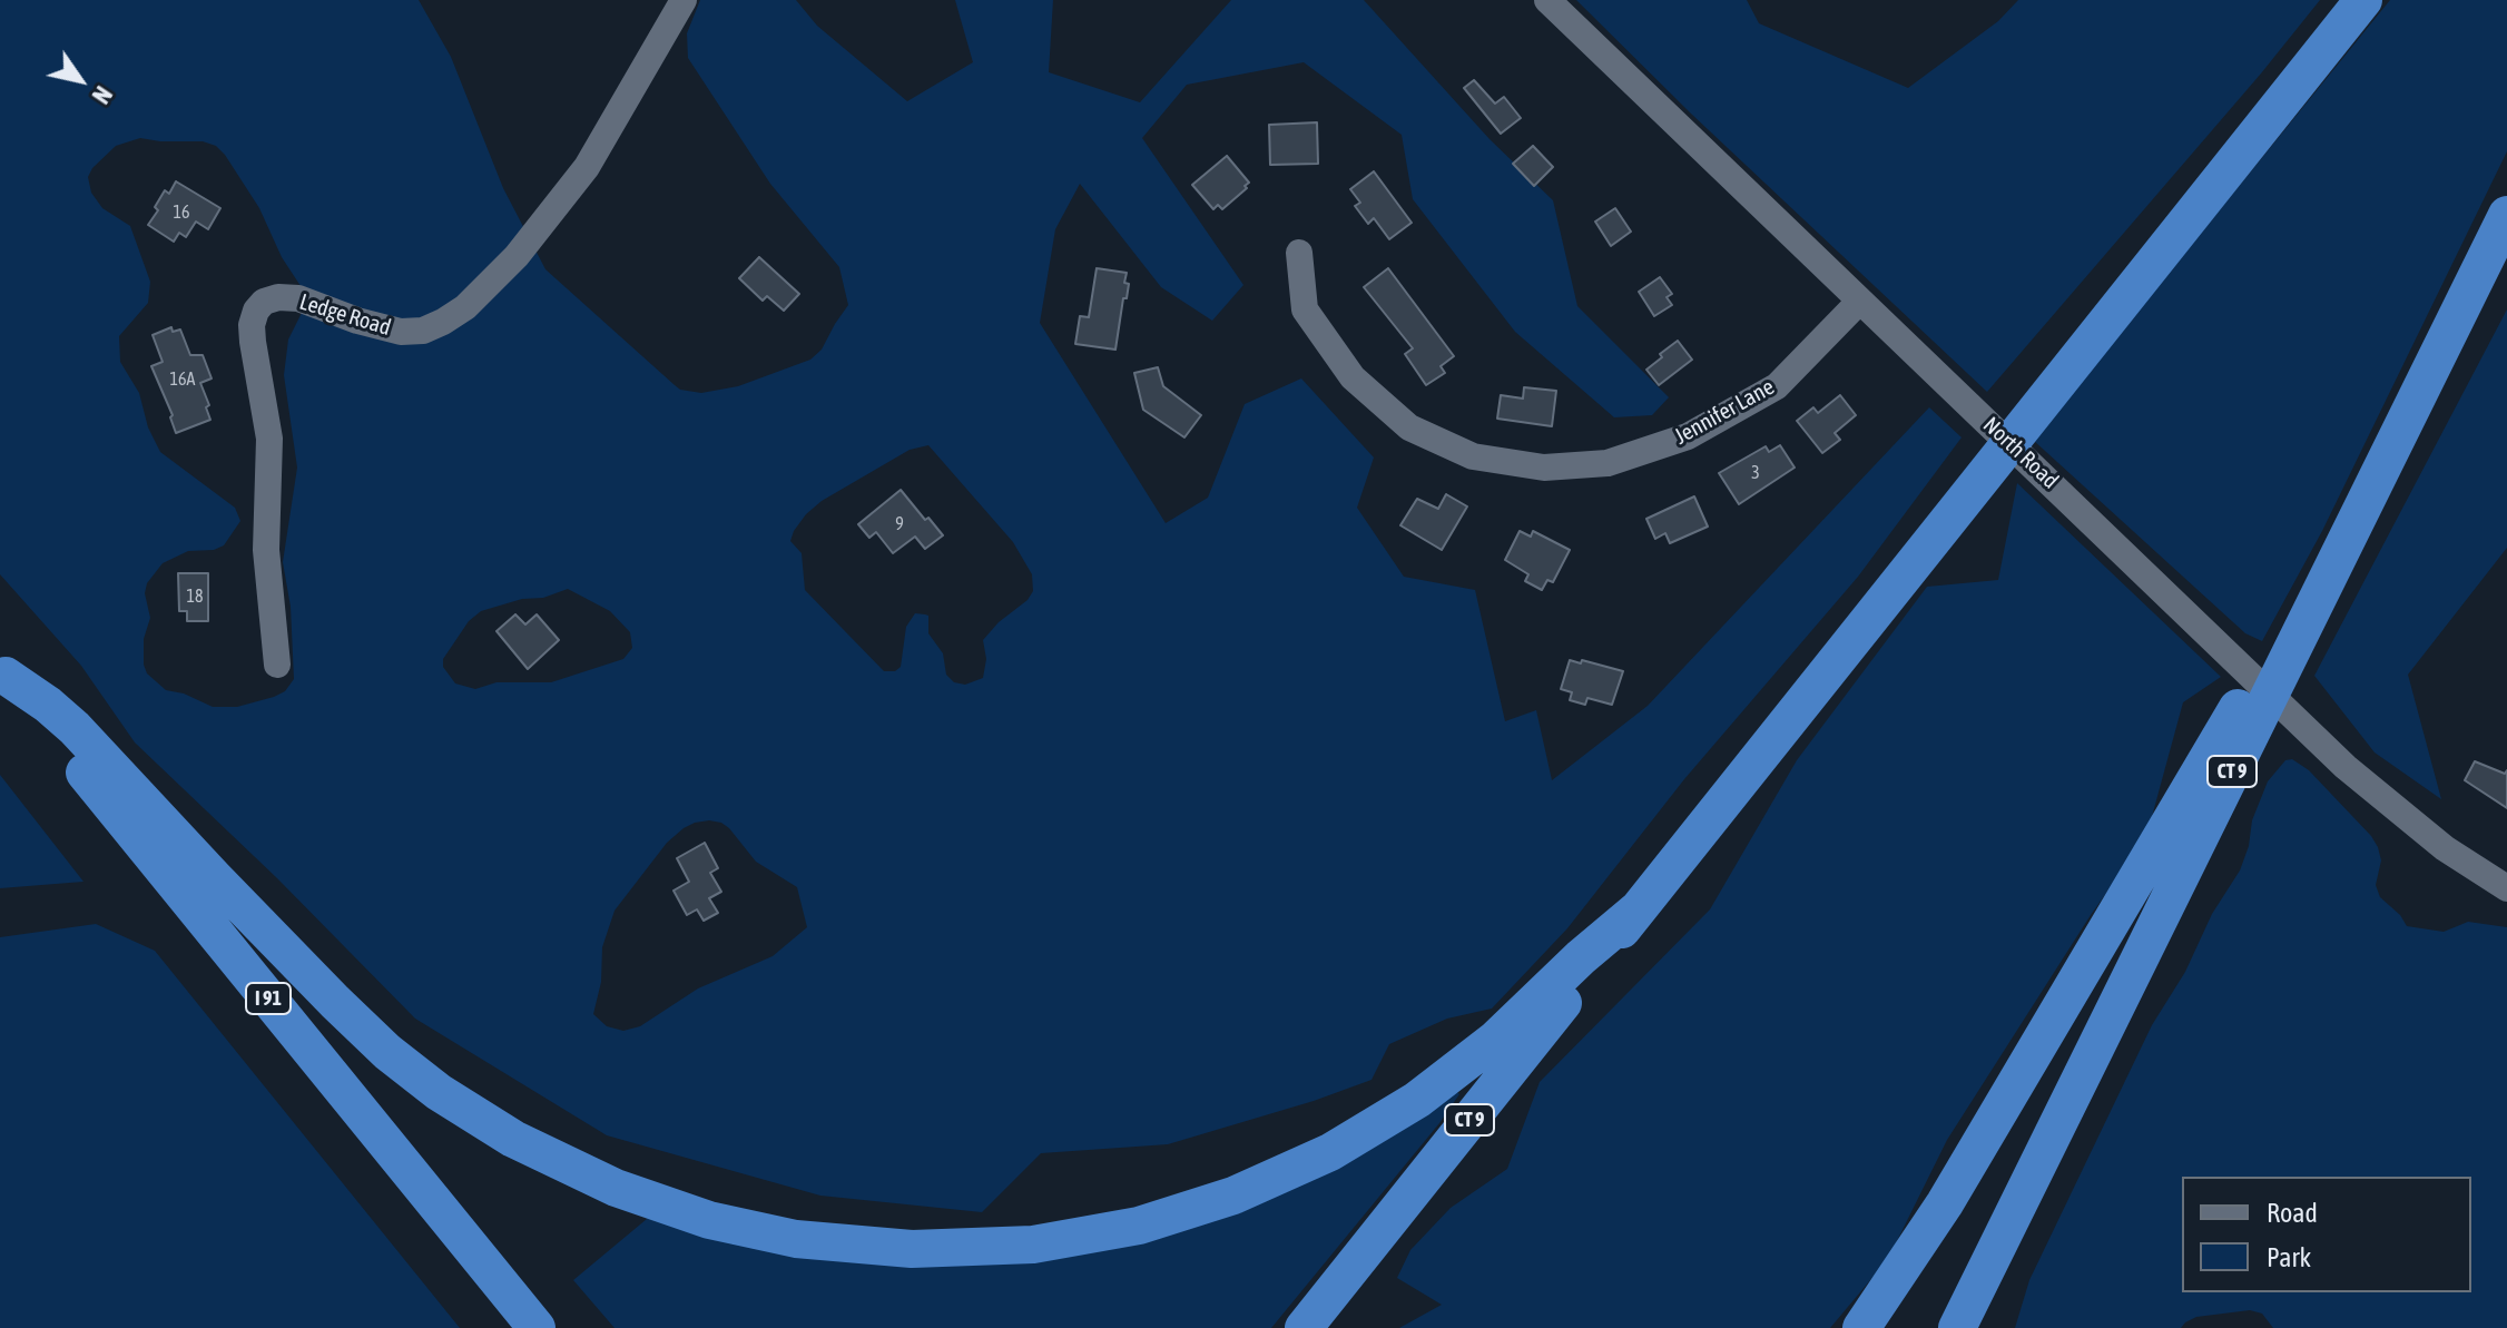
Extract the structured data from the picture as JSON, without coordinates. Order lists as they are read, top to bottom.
{
  "streets": {
    "highway": ["CT 9", "I 91"],
    "street": ["Ledge Road", "Jennifer Lane", "North Road"]
  },
  "crossings": [
    ["Jennifer Lane", "North Road"]
  ],
  "house_numbers": [
    "16",
    "16A",
    "3",
    "9",
    "18"
  ],
  "legend": ["Road", "Park"],
  "north": "bottom right"
}
